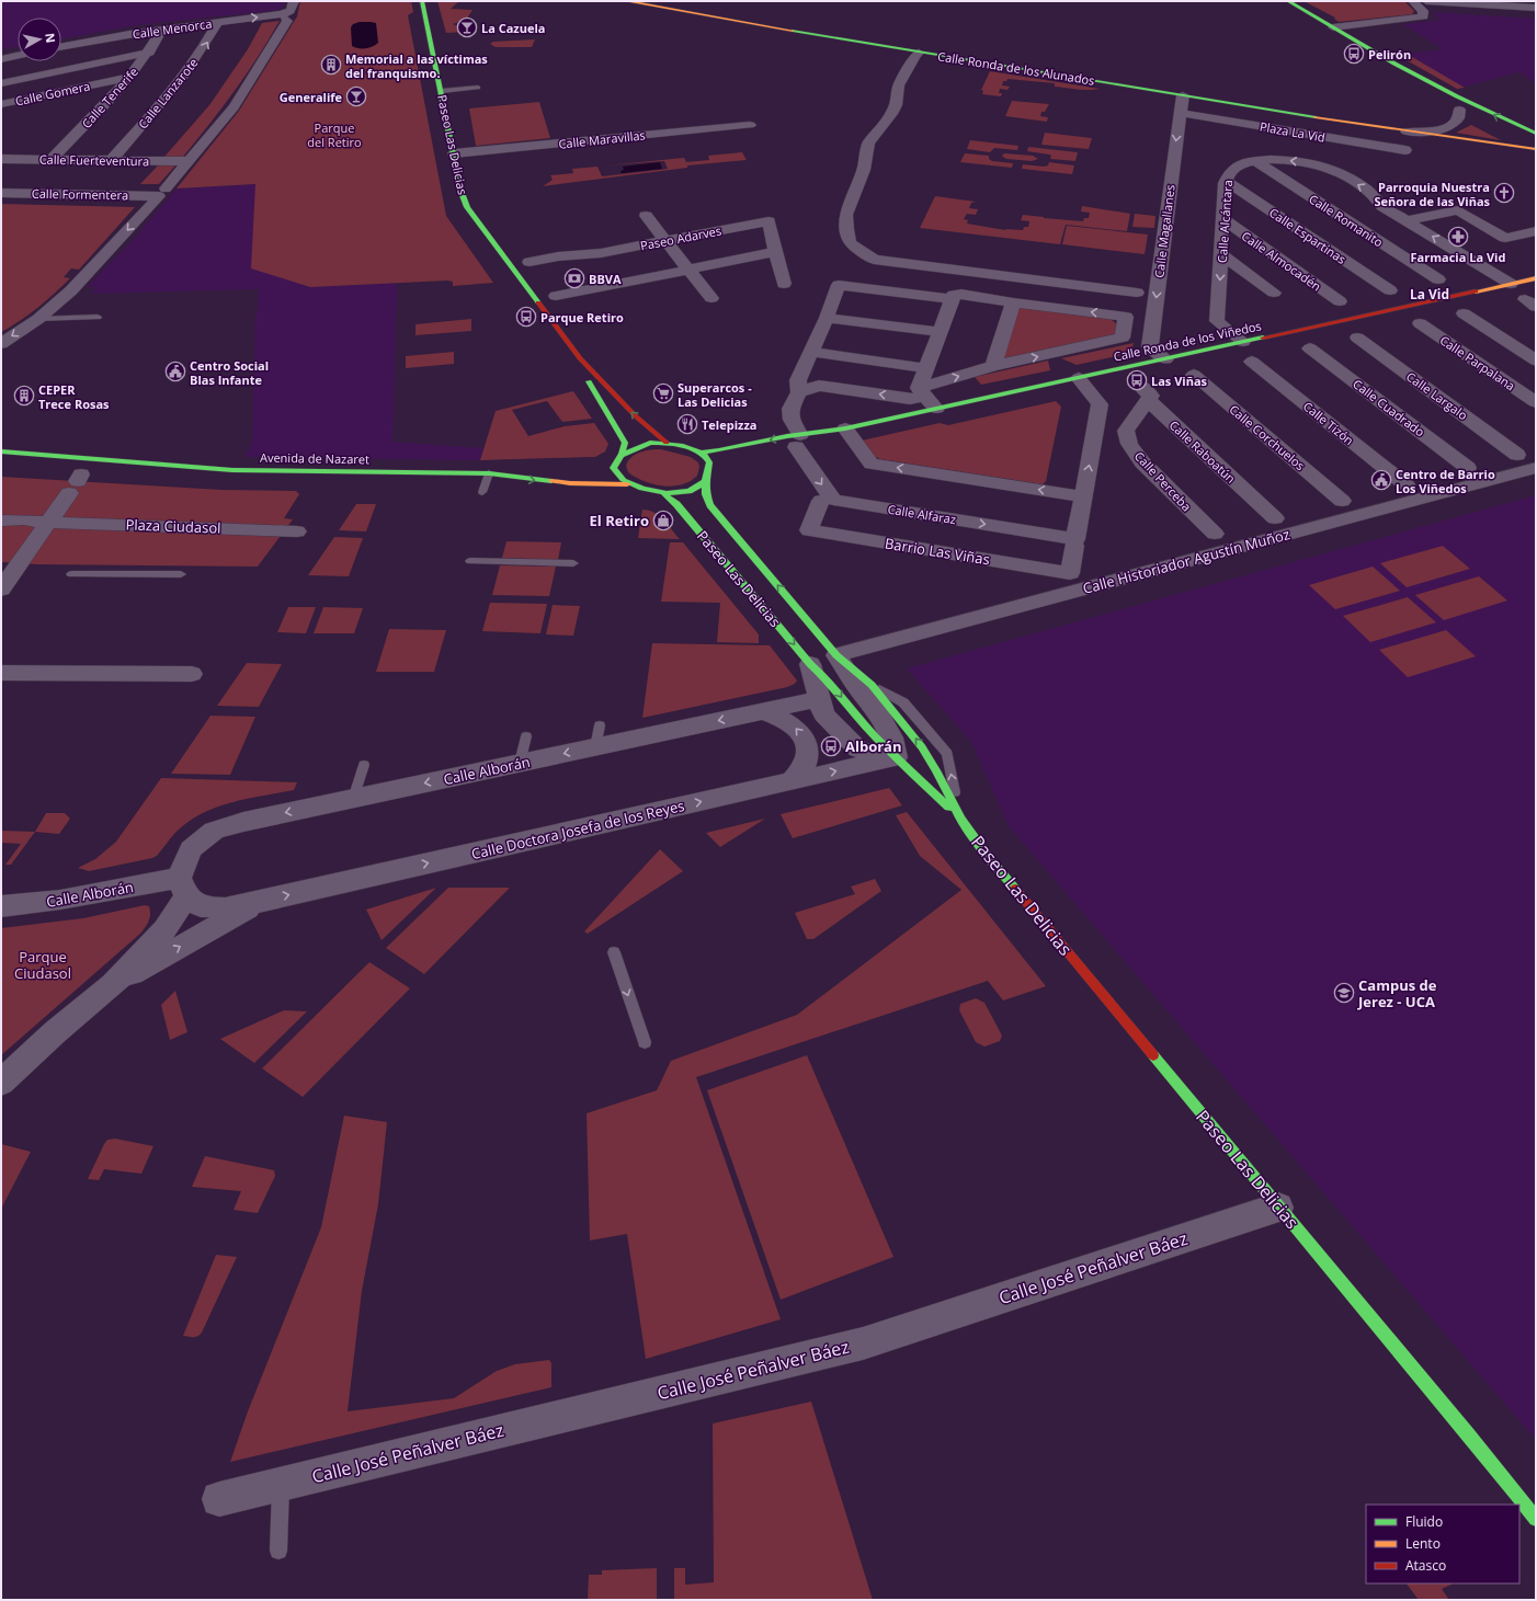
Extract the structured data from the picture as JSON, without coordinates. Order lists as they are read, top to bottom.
{
  "streets": {
    "street": [
      "Calle Menorca",
      "Calle Ronda de los Alunados",
      "Calle Gomera",
      "Calle Lanzarote",
      "Calle Tenerife",
      "Plaza La Vid",
      "Calle Maravillas",
      "Paseo Las Delicias",
      "Calle Fuerteventura",
      "Calle Formentera",
      "Calle Romanito",
      "Calle Alcántara",
      "Calle Magallanes",
      "Calle Espartinas",
      "Paseo Adarves",
      "Calle Almocadén",
      "Calle Ronda de los Viñedos",
      "Calle Parpalana",
      "Calle Largalo",
      "Calle Cuadrado",
      "Calle Tizón",
      "Calle Corchuelos",
      "Calle Raboatún",
      "Avenida de Nazaret",
      "Calle Perceba",
      "Calle Alfaraz",
      "Plaza Ciudasol",
      "Barrio Las Viñas",
      "Calle Historiador Agustín Muñoz",
      "Calle Alborán",
      "Calle Doctora Josefa de los Reyes",
      "Calle José Peñalver Báez"
    ]
  },
  "crossings": [
    ["Calle Menorca", "Calle Lanzarote"],
    ["Calle Menorca", "Calle Tenerife"],
    ["Calle Ronda de los Alunados", "Calle Magallanes"],
    ["Calle Gomera", "Calle Tenerife"],
    ["Calle Lanzarote", "Calle Fuerteventura"],
    ["Calle Tenerife", "Calle Fuerteventura"],
    ["Plaza La Vid", "Calle Magallanes"],
    ["Calle Maravillas", "Paseo Las Delicias"],
    ["Paseo Las Delicias", "Calle Ronda de los Viñedos"],
    ["Paseo Las Delicias", "Avenida de Nazaret"],
    ["Paseo Las Delicias", "Calle Historiador Agustín Muñoz"],
    ["Paseo Las Delicias", "Calle Alborán"],
    ["Paseo Las Delicias", "Calle Doctora Josefa de los Reyes"],
    ["Paseo Las Delicias", "Calle José Peñalver Báez"],
    ["Calle Romanito", "Calle Alcántara"],
    ["Calle Alcántara", "Calle Espartinas"],
    ["Calle Alcántara", "Calle Almocadén"],
    ["Calle Alcántara", "Calle Ronda de los Viñedos"],
    ["Calle Magallanes", "Calle Ronda de los Viñedos"],
    ["Calle Ronda de los Viñedos", "Calle Alfaraz"],
    ["Calle Ronda de los Viñedos", "Barrio Las Viñas"],
    ["Calle Raboatún", "Calle Perceba"],
    ["Calle Alfaraz", "Barrio Las Viñas"],
    ["Calle Alborán", "Calle Doctora Josefa de los Reyes"]
  ],
  "one_way": ["Calle Alborán", "Calle Doctora Josefa de los Reyes"],
  "districts": ["La Vid"],
  "parks": ["Parque del Retiro", "Parque Ciudasol"],
  "places": {
    "bar": ["La Cazuela", "Generalife"],
    "bus stop": [
      "Pelirón",
      "Parque Retiro",
      "Las Viñas",
      "Alborán"
    ],
    "building": ["Memorial a las víctimas del franquismo.", "CEPER Trece Rosas"],
    "church": ["Parroquia Nuestra Señora de las Viñas"],
    "pharmacy": ["Farmacia La Vid"],
    "bank": ["BBVA"],
    "public building": ["Centro Social Blas Infante", "Centro de Barrio Los Viñedos"],
    "supermarket": ["Superarcos - Las Delicias"],
    "restaurant": ["Telepizza"],
    "shop": ["El Retiro"],
    "school or university": ["Campus de Jerez - UCA"]
  },
  "legend": ["Fluido", "Lento", "Atasco"],
  "north": "right"
}
